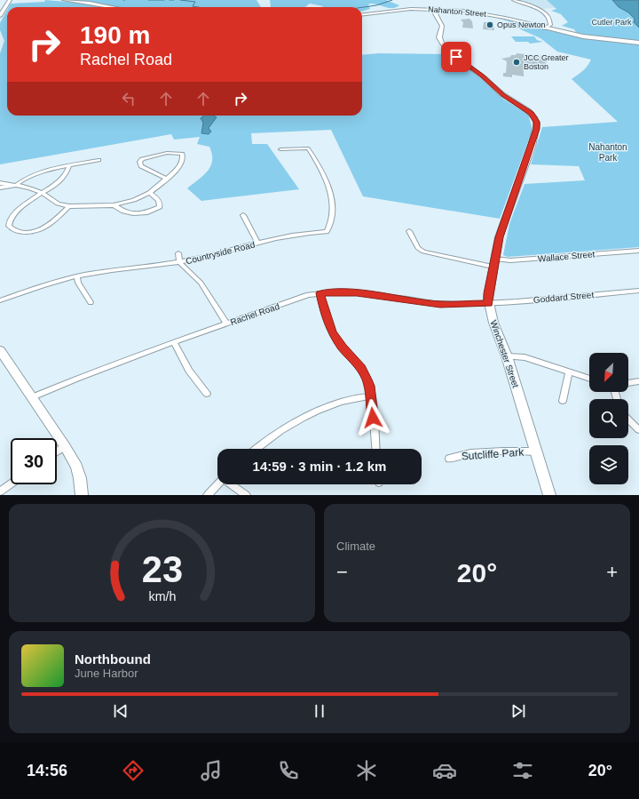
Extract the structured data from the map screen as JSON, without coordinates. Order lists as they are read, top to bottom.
{
  "streets": {
    "street": [
      "Nahanton Street",
      "Countryside Road",
      "Wallace Street",
      "Goddard Street",
      "Rachel Road",
      "Winchester Street",
      "Sutcliffe Park"
    ]
  },
  "crossings": [
    ["Nahanton Street", "Winchester Street"],
    ["Wallace Street", "Winchester Street"],
    ["Goddard Street", "Rachel Road"],
    ["Goddard Street", "Winchester Street"],
    ["Rachel Road", "Winchester Street"],
    ["Winchester Street", "Sutcliffe Park"]
  ],
  "parks": ["Cutler Park", "Nahanton Park"],
  "places": ["Opus Newton", "JCC Greater Boston"],
  "north": "bottom left",
  "page": {
    "turn": ["190 m", "Rachel Road"],
    "limit": "30",
    "trip": "14:59 · 3 min · 1.2 km",
    "tile": "Climate",
    "heat": ["−", "20°", "+"],
    "song": ["Northbound", "June Harbor"],
    "tabs": ["14:56", "20°"],
    "gauge": ["23", "km/h"]
  }
}
